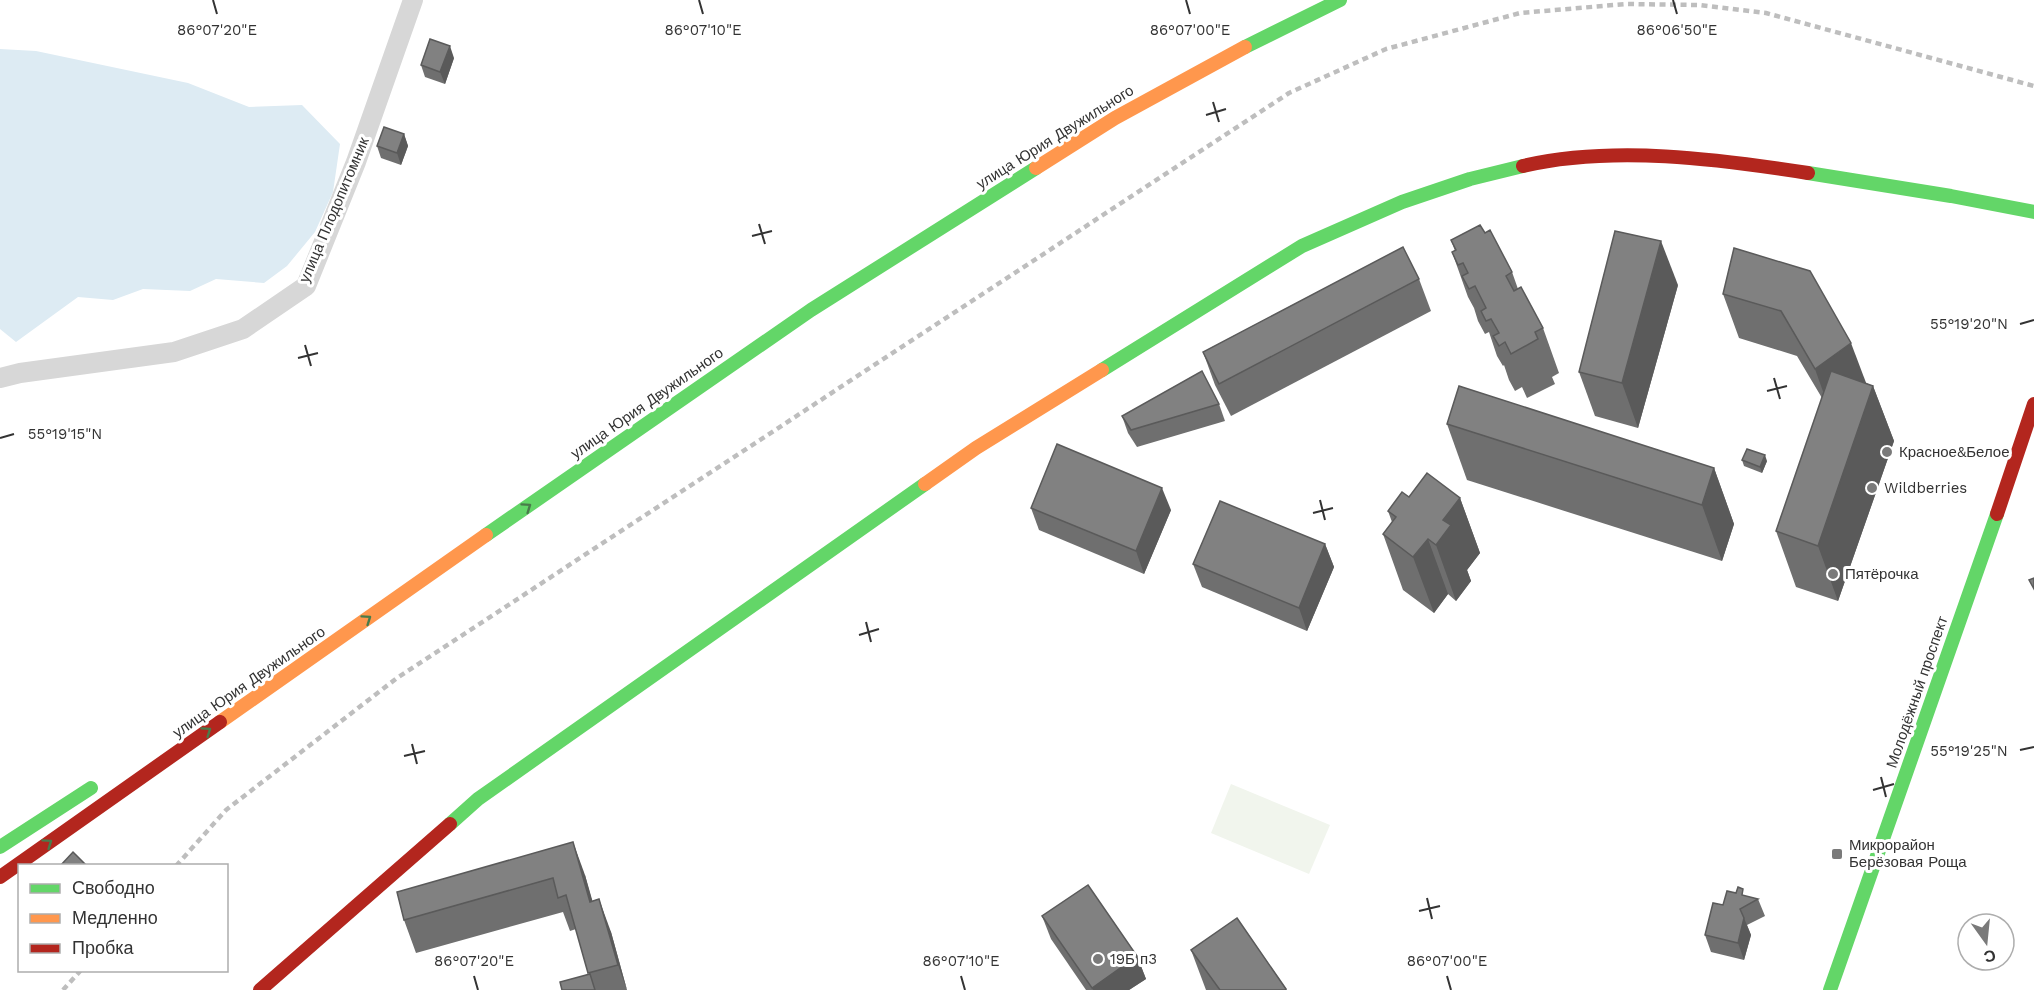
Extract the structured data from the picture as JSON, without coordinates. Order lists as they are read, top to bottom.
{
  "streets": {
    "main road": ["улица Юрия Двужильного", "Молодёжный проспект"],
    "street": ["улица Плодопитомник"]
  },
  "one_way": ["улица Юрия Двужильного"],
  "places": {
    "other": [
      "Красное&Белое",
      "Wildberries",
      "Пятёрочка",
      "19Б п3"
    ],
    "transit": ["Микрорайон Берёзовая Роща"]
  },
  "legend": ["Свободно", "Медленно", "Пробка"],
  "north": "bottom",
  "coordinates": [
    "86°07'20\"E",
    "86°07'10\"E",
    "86°07'00\"E",
    "86°06'50\"E",
    "55°19'20\"N",
    "55°19'15\"N",
    "55°19'25\"N"
  ]
}
